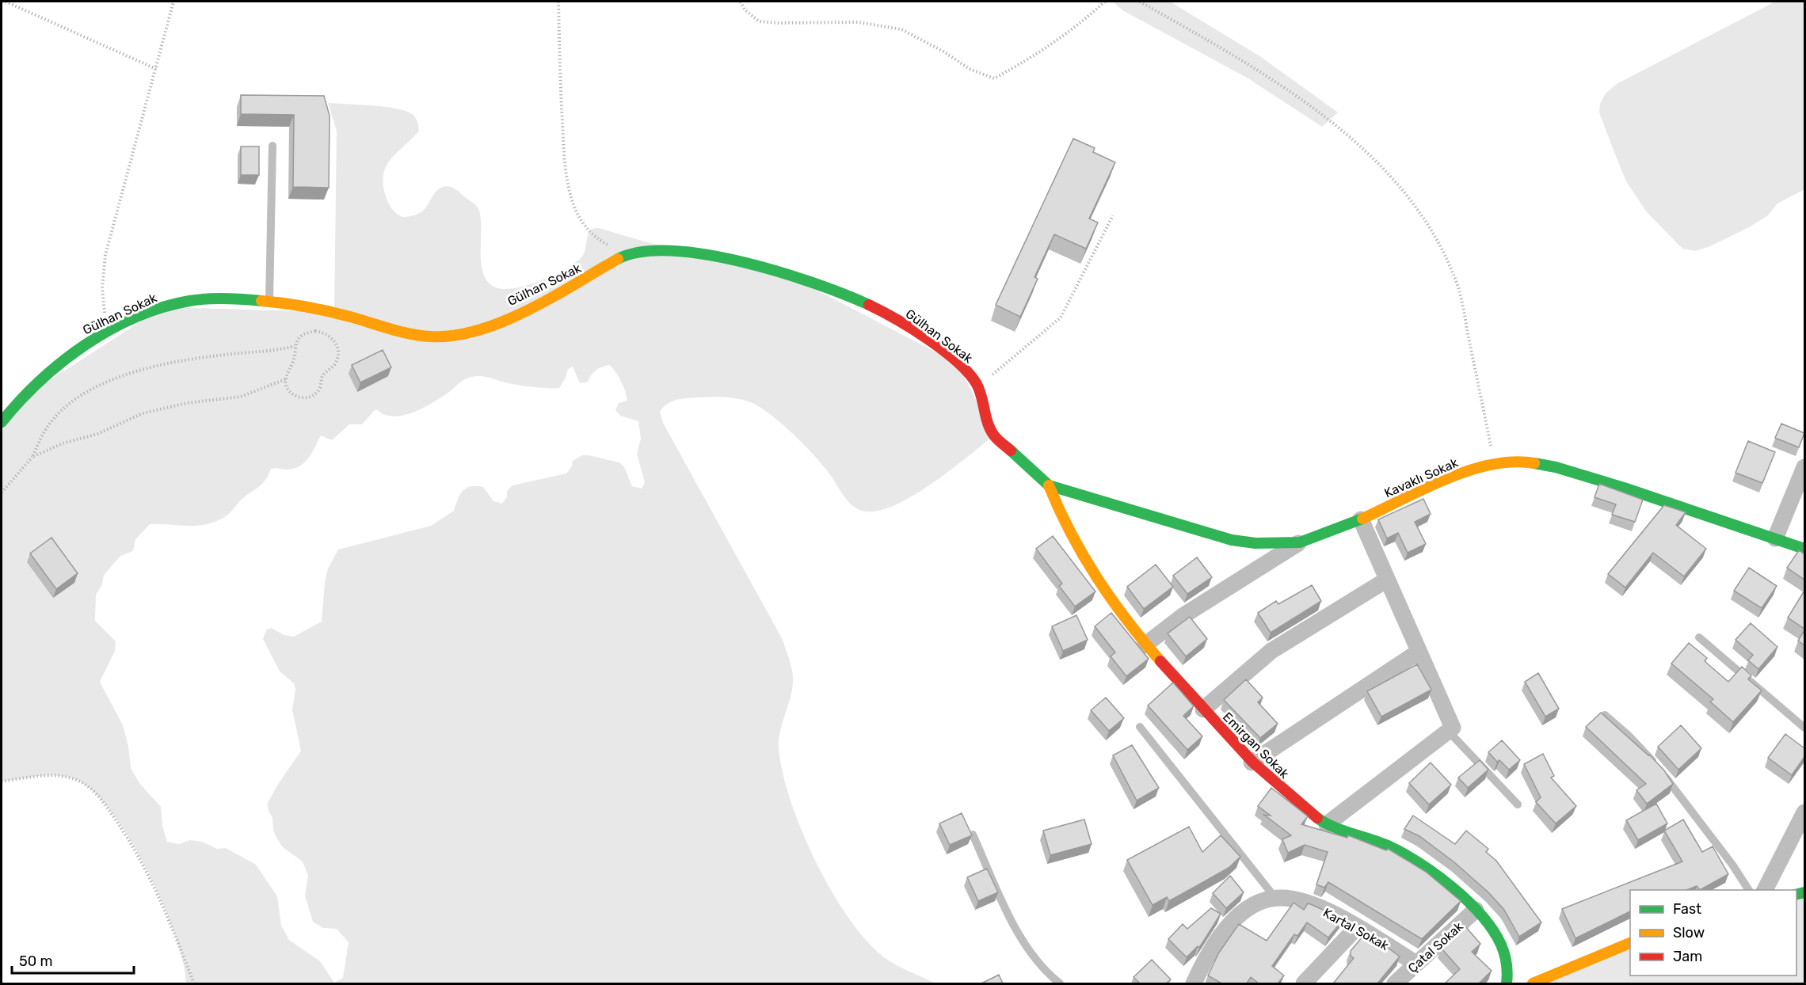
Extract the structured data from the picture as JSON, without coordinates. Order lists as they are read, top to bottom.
{
  "streets": {
    "street": [
      "Gülhan Sokak",
      "Kavaklı Sokak",
      "Emirgan Sokak",
      "Kartal Sokak",
      "Çatal Sokak"
    ]
  },
  "crossings": [
    ["Kavaklı Sokak", "Emirgan Sokak"],
    ["Emirgan Sokak", "Çatal Sokak"],
    ["Kartal Sokak", "Çatal Sokak"]
  ],
  "legend": ["Fast", "Slow", "Jam"],
  "scale_bar": "50 m"
}
